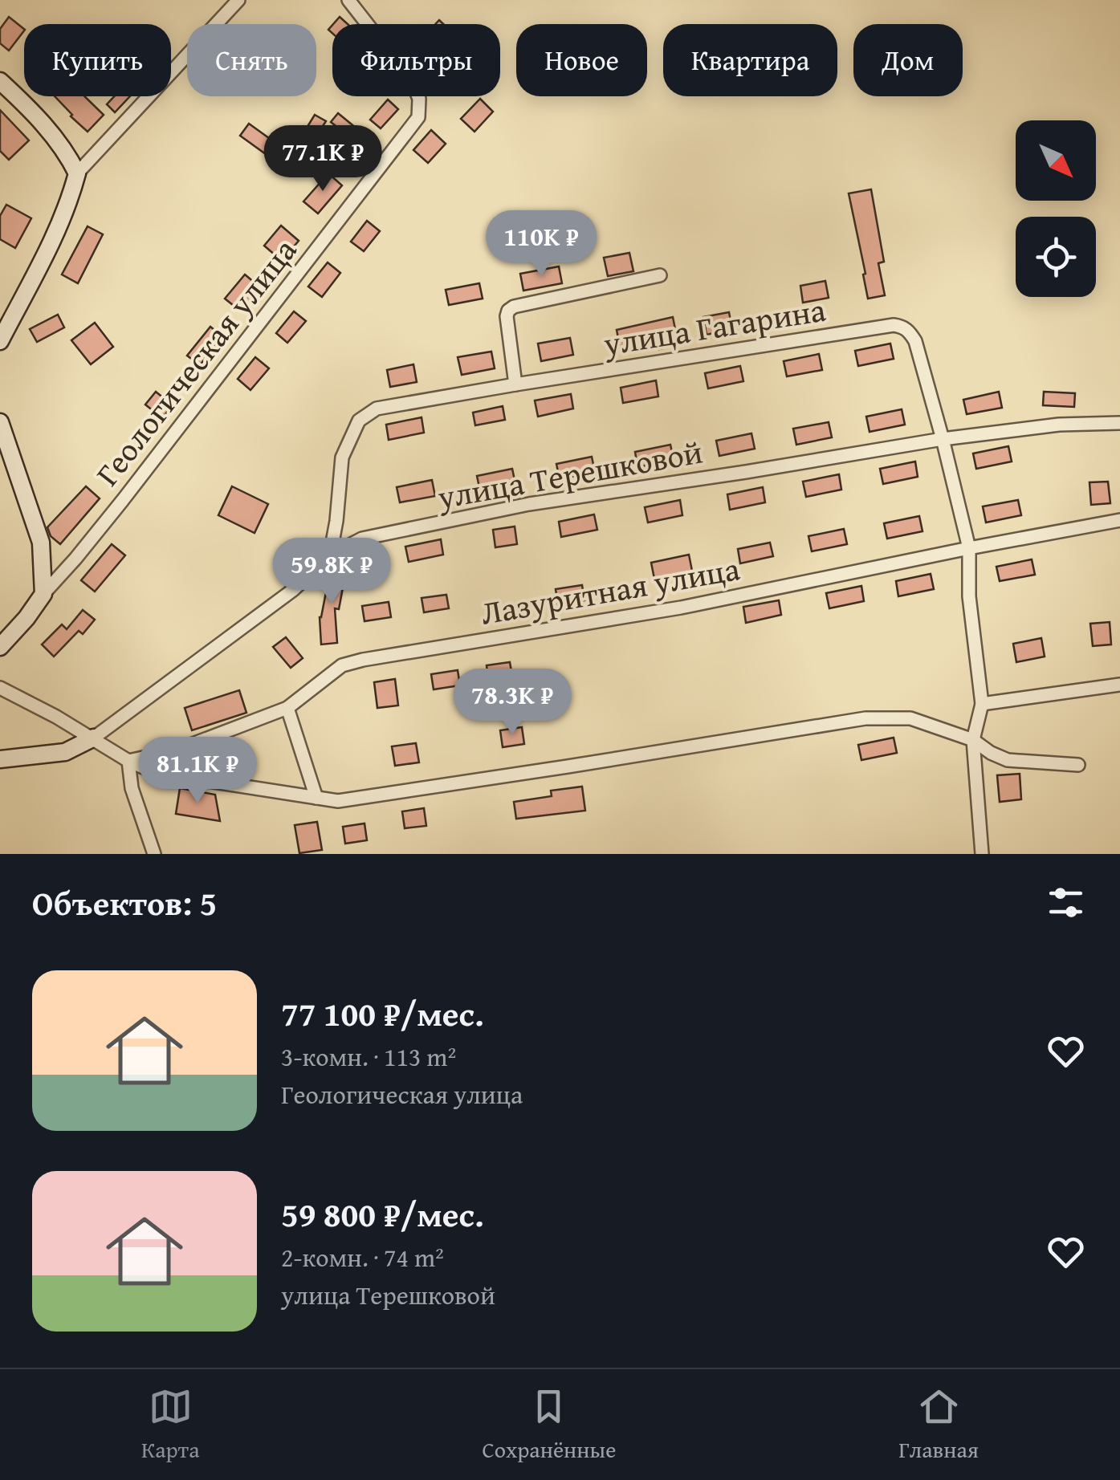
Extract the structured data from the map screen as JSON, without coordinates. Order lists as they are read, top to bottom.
{
  "streets": {
    "street": [
      "улица Гагарина",
      "Геологическая улица",
      "улица Терешковой",
      "Лазуритная улица"
    ]
  },
  "crossings": [
    ["улица Гагарина", "улица Терешковой"]
  ],
  "north": "bottom right",
  "page": {
    "chip": [
      "Купить",
      "Снять",
      "Фильтры",
      "Новое",
      "Квартира",
      "Дом"
    ],
    "price": [
      "77.1K ₽",
      "110K ₽",
      "59.8K ₽",
      "78.3K ₽",
      "81.1K ₽"
    ],
    "heading": "Объектов: 5",
    "list": [
      {
        "name": "77 100 ₽/мес.",
        "note": "3-комн. · 113 m² · Геологическая улица"
      },
      {
        "name": "59 800 ₽/мес.",
        "note": "2-комн. · 74 m² · улица Терешковой"
      }
    ],
    "tabs": ["Карта", "Сохранённые", "Главная"]
  }
}
